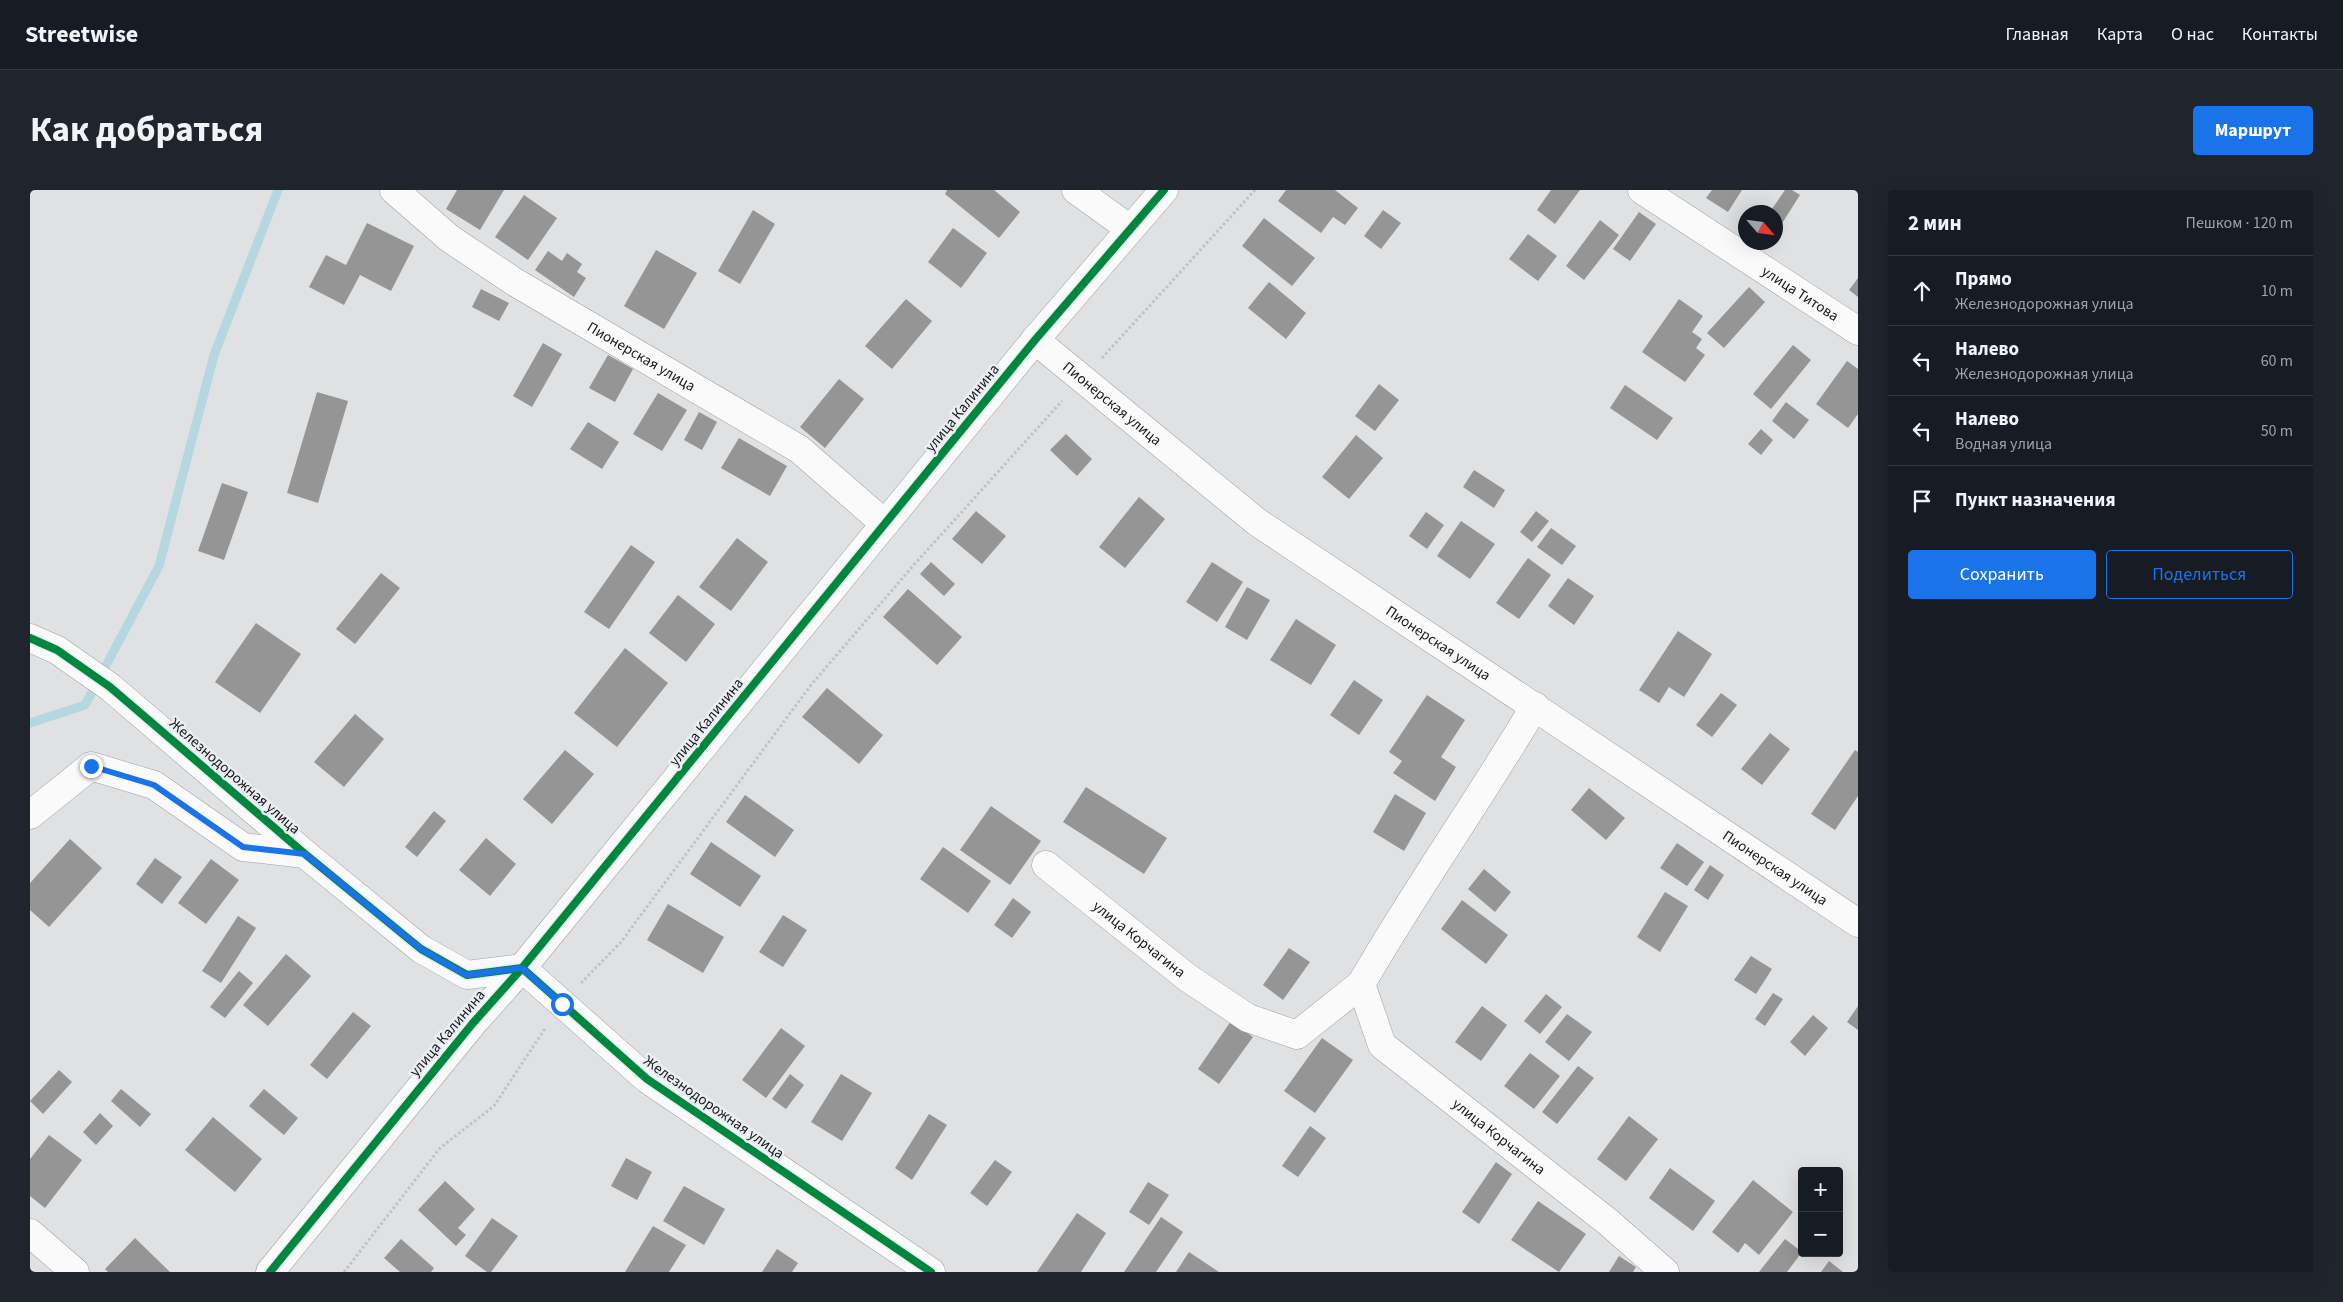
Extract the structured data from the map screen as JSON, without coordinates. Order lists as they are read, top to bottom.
{
  "streets": {
    "street": [
      "улица Титова",
      "Пионерская улица",
      "улица Калинина",
      "Железнодорожная улица",
      "улица Корчагина"
    ]
  },
  "crossings": [
    ["Пионерская улица", "улица Калинина"],
    ["Пионерская улица", "улица Корчагина"],
    ["улица Калинина", "Железнодорожная улица"]
  ],
  "north": "bottom right",
  "page": {
    "header": "Streetwise",
    "nav": [
      "Главная",
      "Карта",
      "О нас",
      "Контакты"
    ],
    "title": "Как добраться",
    "buttons": [
      "Маршрут",
      ["Сохранить", "Поделиться"]
    ],
    "heading": ["2 мин", "Пешком · 120 m"],
    "list": [
      ["Прямо", "Железнодорожная улица", "10 m"],
      ["Налево", "Железнодорожная улица", "60 m"],
      ["Налево", "Водная улица", "50 m"],
      "Пункт назначения"
    ],
    "map_buttons": ["+", "−"]
  }
}
